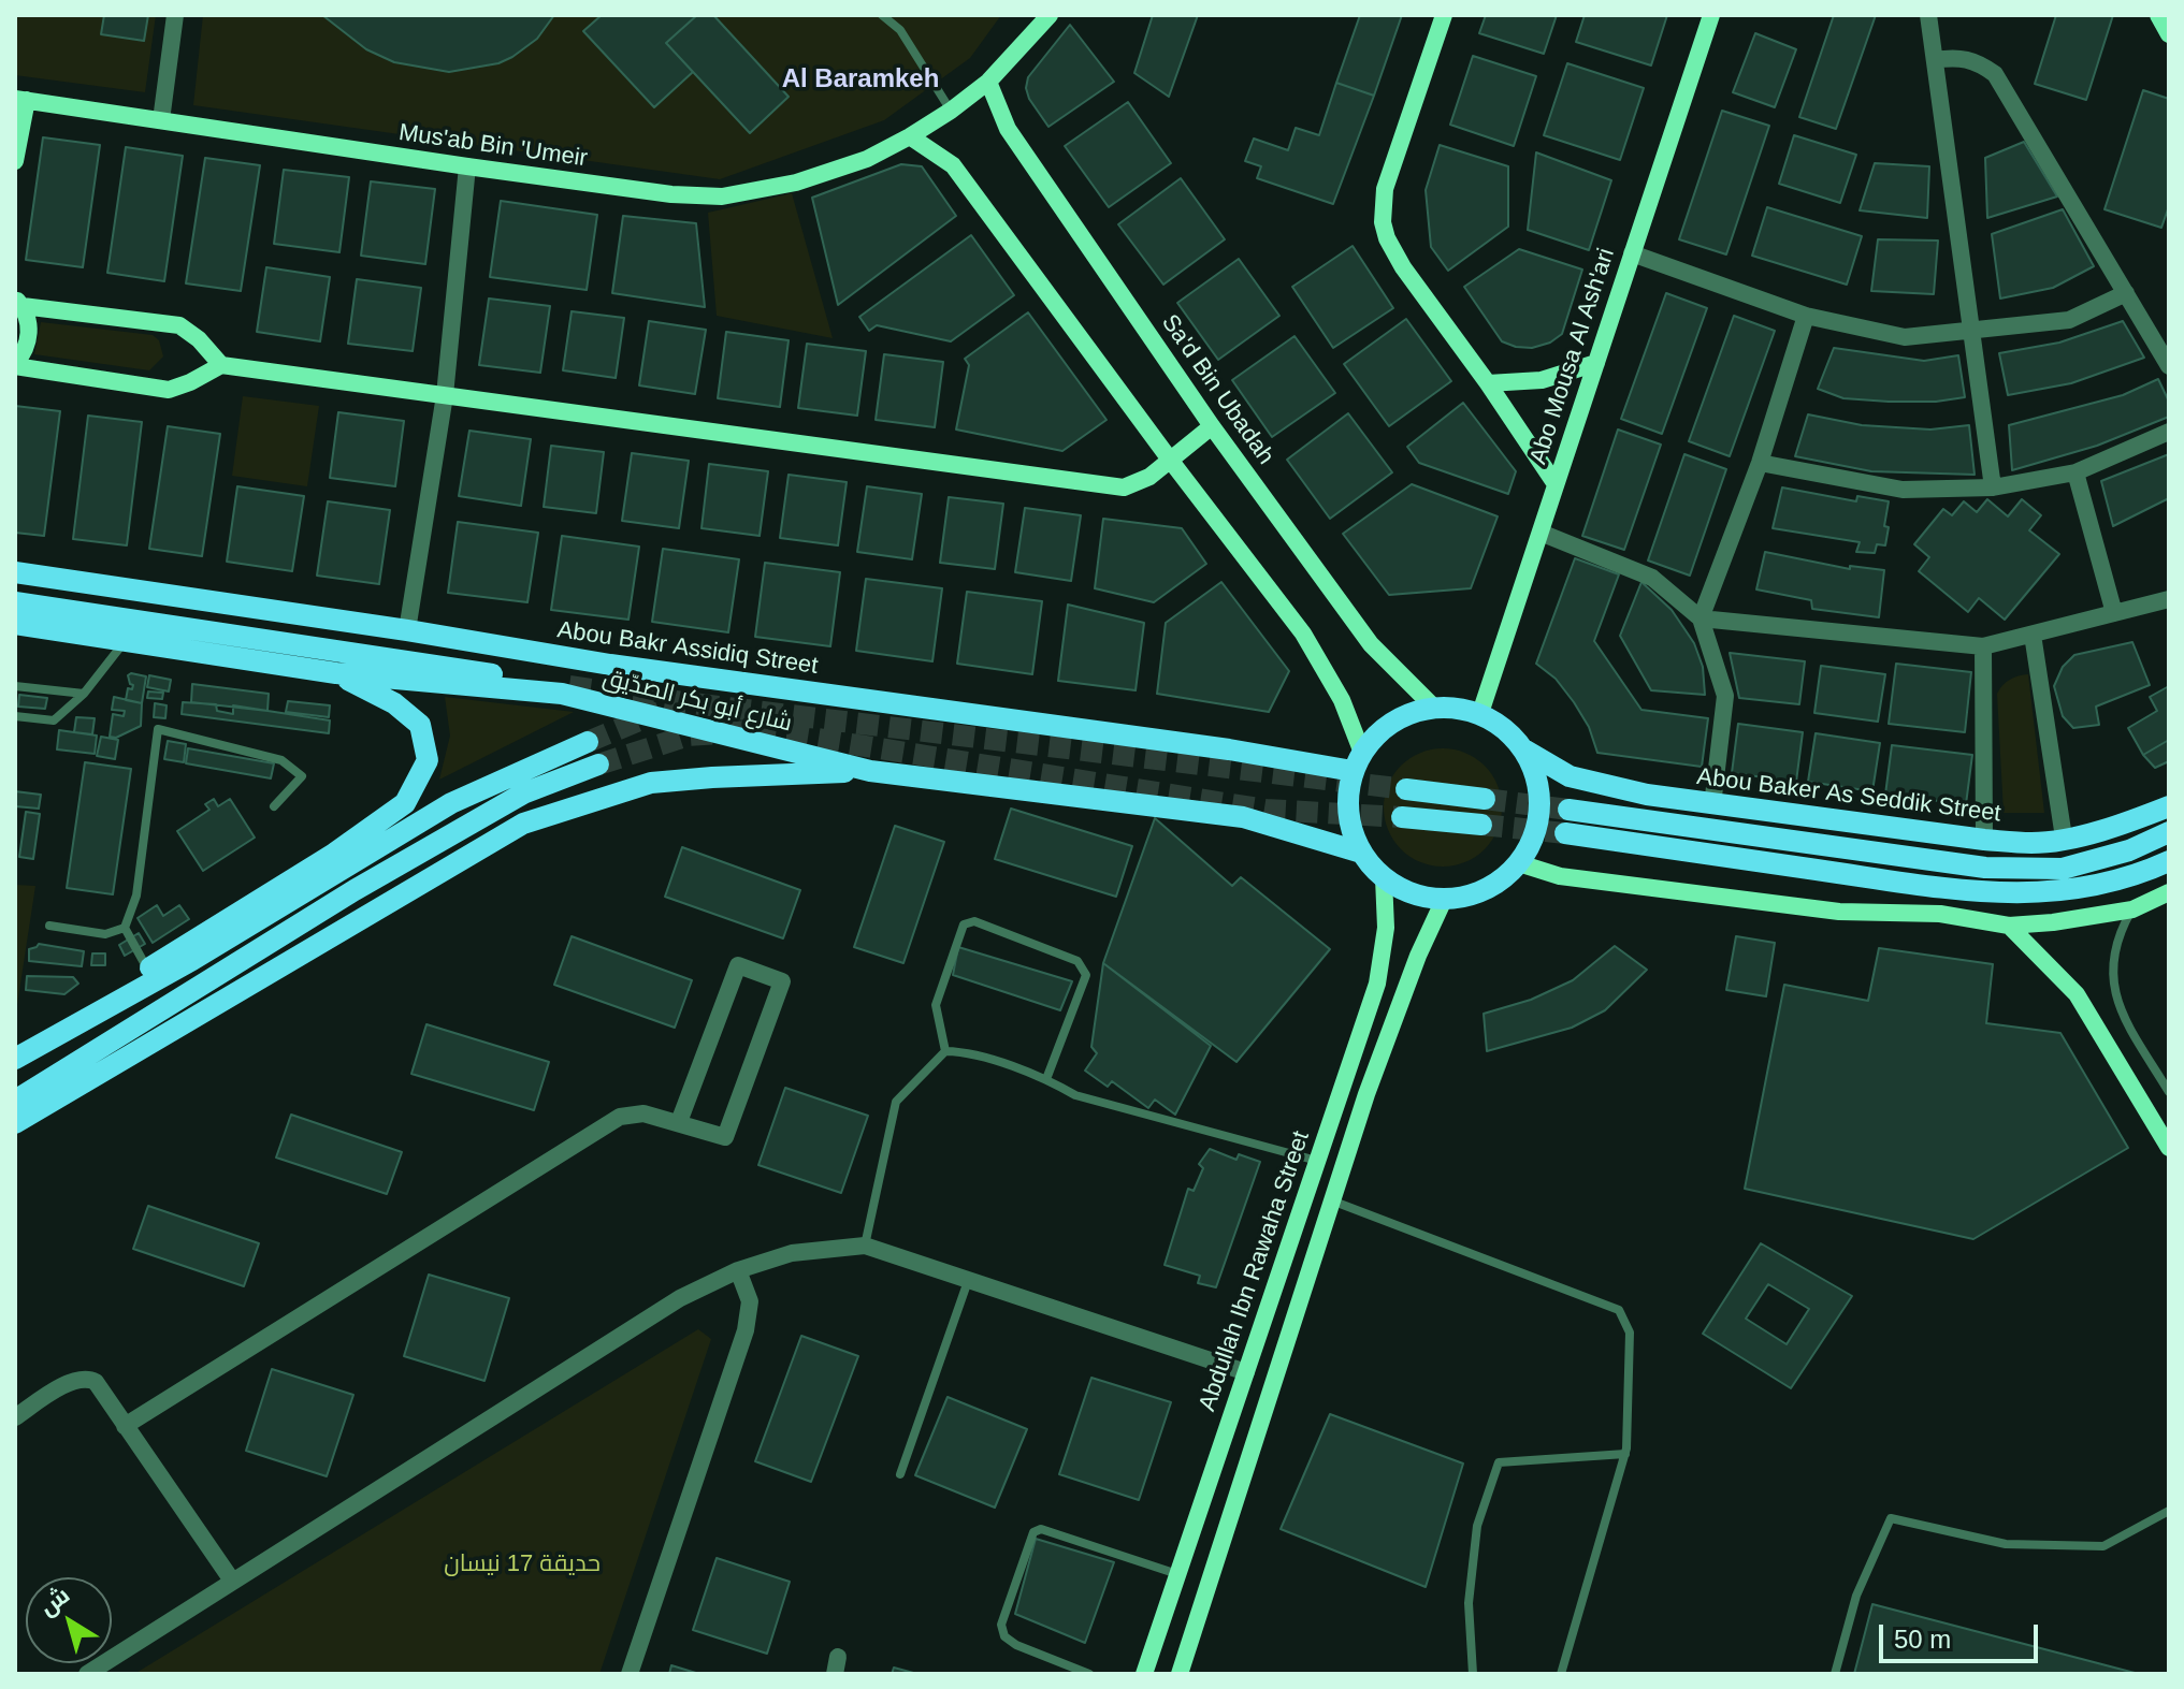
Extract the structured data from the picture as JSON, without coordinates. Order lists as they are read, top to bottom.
{
  "streets": {
    "main road": ["Abou Bakr Assidiq Street", "شارع أبو بكر الصدّيق", "Abou Baker As Seddik Street"],
    "street": [
      "Mus'ab Bin 'Umeir",
      "Abo Mousa Al Ash'ari",
      "Sa'd Bin Ubadah",
      "Abdullah Ibn Rawaha Street"
    ]
  },
  "crossings": [
    ["Mus'ab Bin 'Umeir", "Sa'd Bin Ubadah"],
    ["Abo Mousa Al Ash'ari", "Sa'd Bin Ubadah"],
    ["Abo Mousa Al Ash'ari", "Abou Bakr Assidiq Street"],
    ["Abo Mousa Al Ash'ari", "شارع أبو بكر الصدّيق"],
    ["Abo Mousa Al Ash'ari", "Abou Baker As Seddik Street"],
    ["Abo Mousa Al Ash'ari", "Abdullah Ibn Rawaha Street"],
    ["Sa'd Bin Ubadah", "Abou Bakr Assidiq Street"],
    ["Sa'd Bin Ubadah", "شارع أبو بكر الصدّيق"],
    ["Sa'd Bin Ubadah", "Abou Baker As Seddik Street"],
    ["Sa'd Bin Ubadah", "Abdullah Ibn Rawaha Street"],
    ["Abou Bakr Assidiq Street", "شارع أبو بكر الصدّيق"],
    ["Abou Bakr Assidiq Street", "Abou Baker As Seddik Street"],
    ["Abou Bakr Assidiq Street", "Abdullah Ibn Rawaha Street"],
    ["شارع أبو بكر الصدّيق", "Abou Baker As Seddik Street"],
    ["شارع أبو بكر الصدّيق", "Abdullah Ibn Rawaha Street"],
    ["Abou Baker As Seddik Street", "Abdullah Ibn Rawaha Street"]
  ],
  "districts": ["Al Baramkeh"],
  "parks": ["حديقة 17 نيسان"],
  "scale_bar": "50 m",
  "north": "top left"
}
